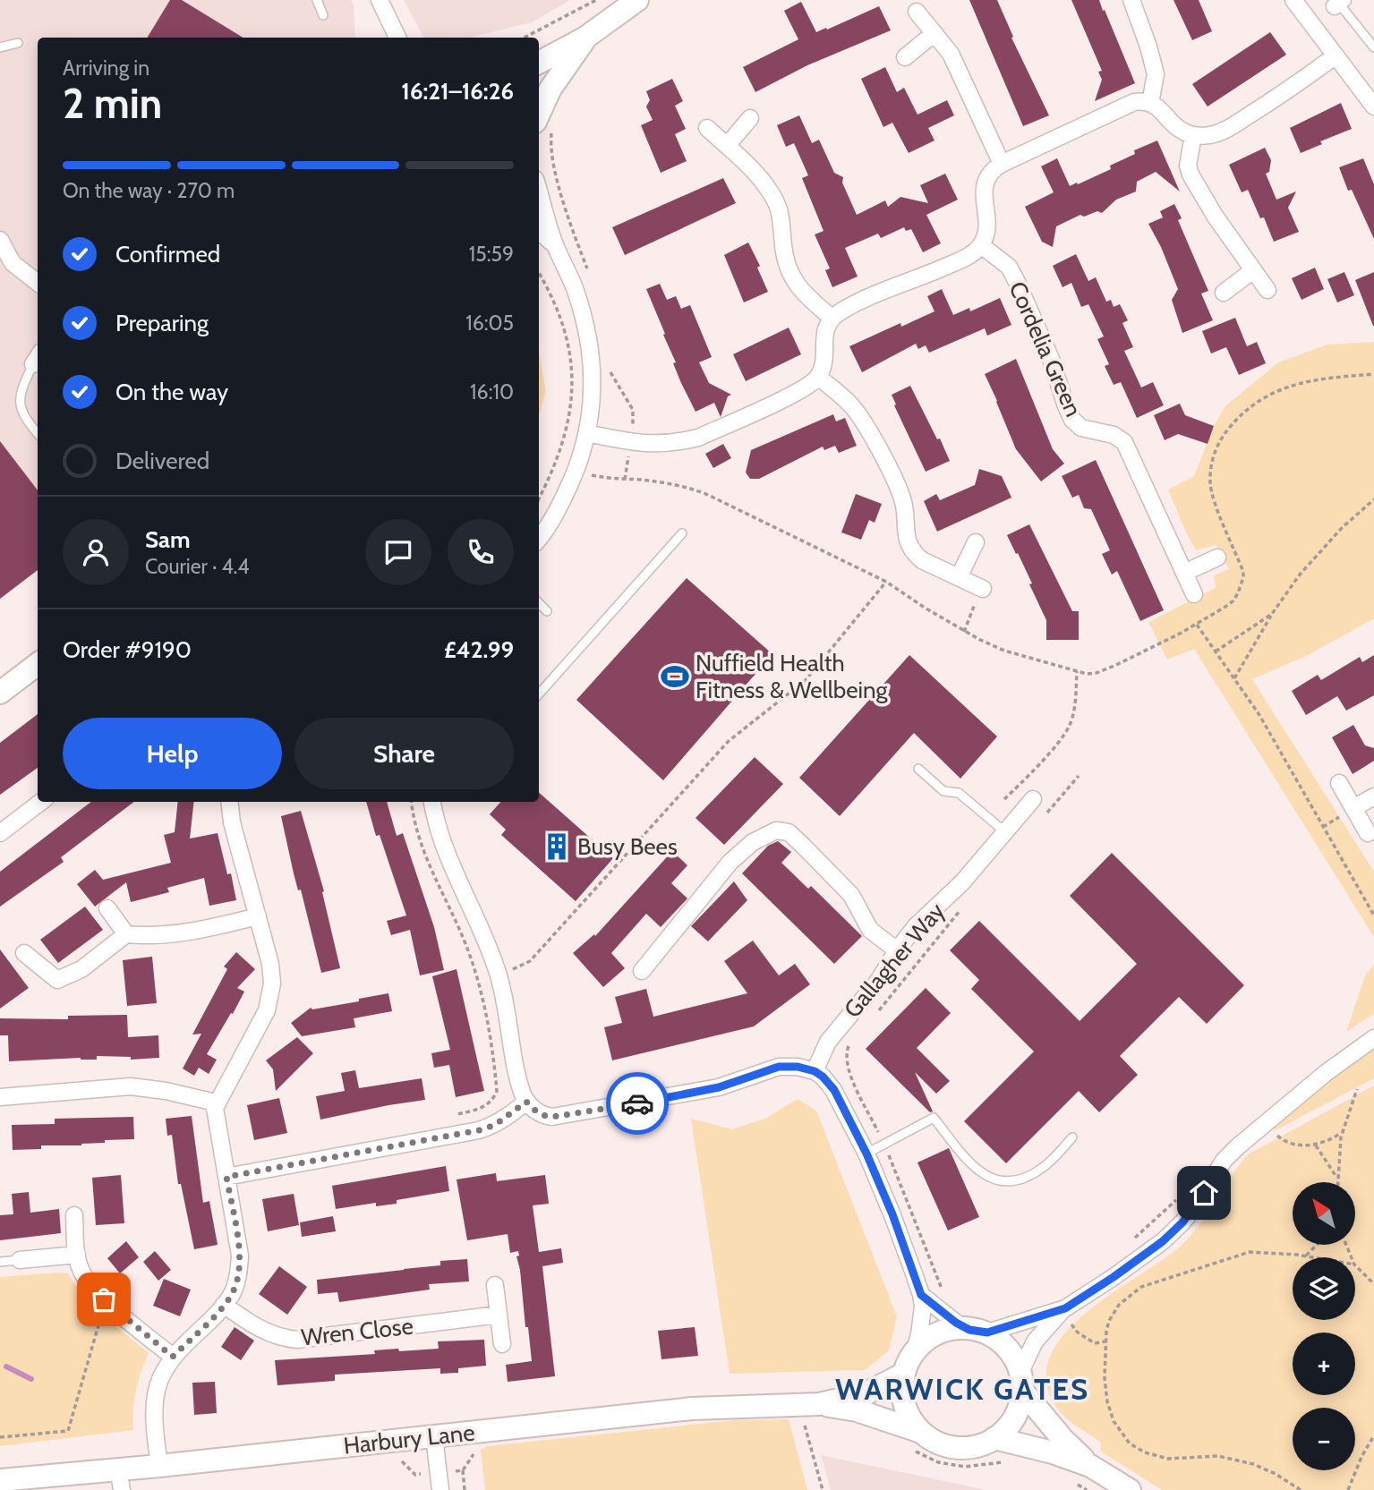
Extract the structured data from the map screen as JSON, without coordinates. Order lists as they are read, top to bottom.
{
  "streets": {
    "street": [
      "Cordelia Green",
      "Gallagher Way",
      "Wren Close",
      "Harbury Lane"
    ]
  },
  "districts": ["WARWICK GATES"],
  "places": {
    "sports": ["Nuffield Health Fitness & Wellbeing"],
    "building": ["Busy Bees"]
  },
  "north": "top left",
  "page": {
    "heading": ["2 min", "Arriving in", "16:21–16:26"],
    "panel": [
      "Sam",
      "Courier · 4.4",
      "Order #9190",
      "£42.99"
    ],
    "bar": "On the way · 270 m",
    "list": [
      ["Confirmed", "15:59"],
      ["Preparing", "16:05"],
      ["On the way", "16:10"],
      "Delivered"
    ],
    "buttons": ["Help", "Share"],
    "map_buttons": ["+", "−"]
  }
}
